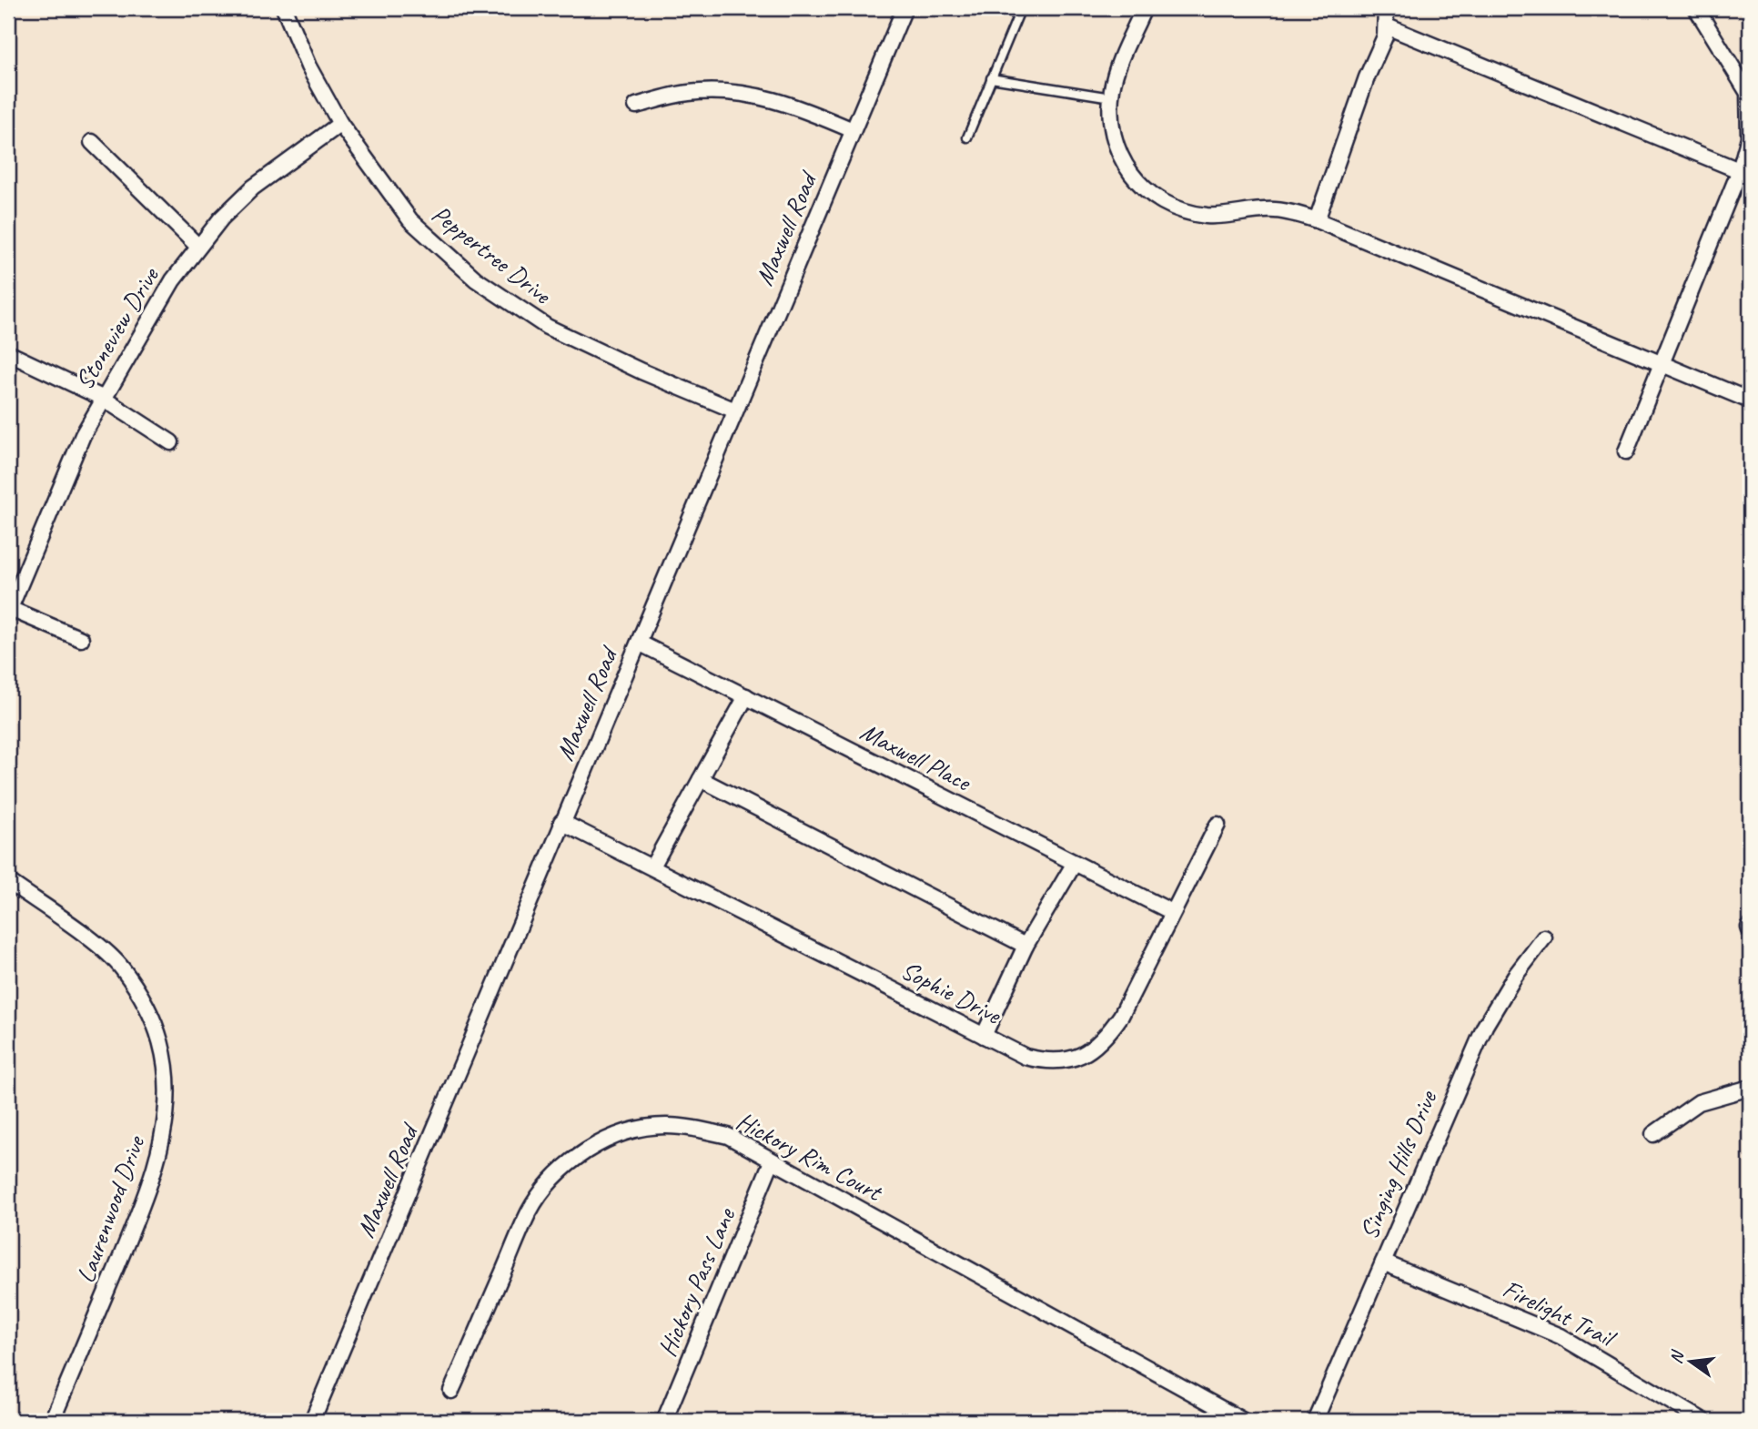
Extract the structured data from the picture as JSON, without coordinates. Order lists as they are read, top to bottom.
{
  "streets": {
    "street": [
      "Maxwell Road",
      "Peppertree Drive",
      "Stoneview Drive",
      "Maxwell Place",
      "Sophie Drive",
      "Hickory Rim Court",
      "Singing Hills Drive",
      "Laurenwood Drive",
      "Hickory Pass Lane",
      "Firelight Trail"
    ]
  },
  "crossings": [
    ["Maxwell Road", "Peppertree Drive"],
    ["Maxwell Road", "Maxwell Place"],
    ["Maxwell Road", "Sophie Drive"],
    ["Peppertree Drive", "Stoneview Drive"],
    ["Maxwell Place", "Sophie Drive"],
    ["Hickory Rim Court", "Hickory Pass Lane"],
    ["Singing Hills Drive", "Firelight Trail"]
  ],
  "north": "left"
}
